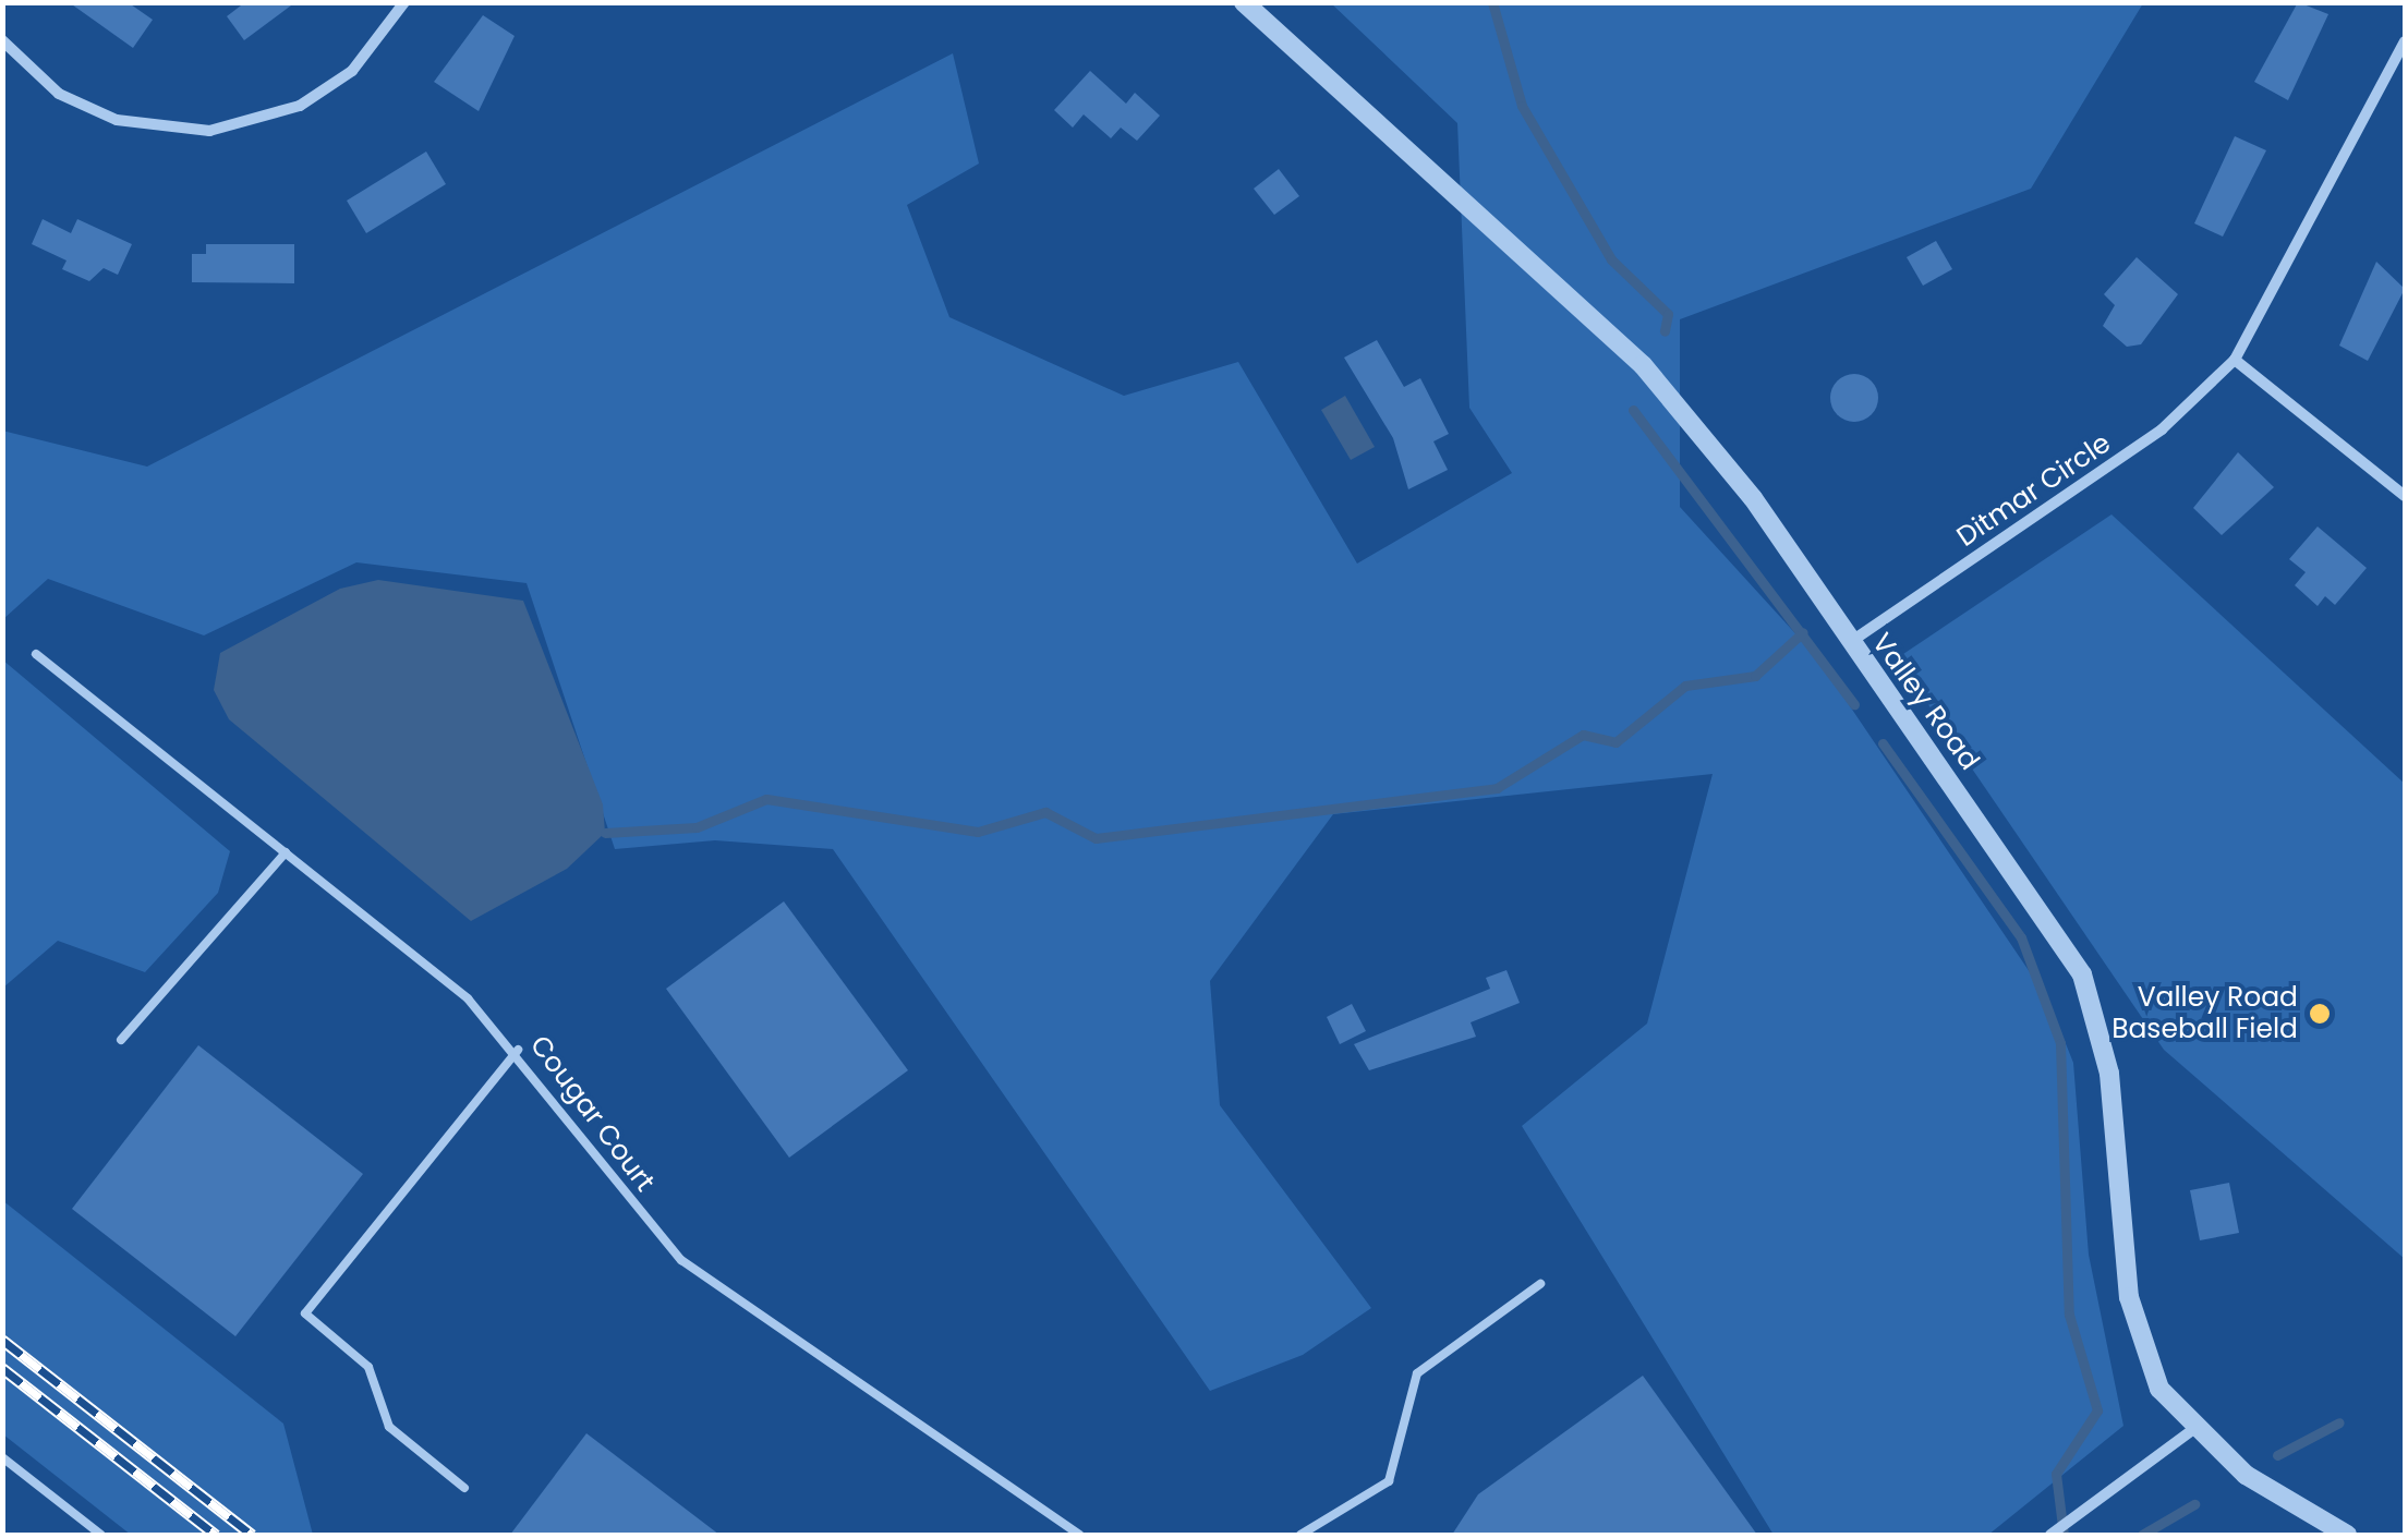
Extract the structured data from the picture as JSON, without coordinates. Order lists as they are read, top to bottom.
{
  "streets": {
    "street": ["Ditmar Circle", "Valley Road"],
    "lane": ["Cougar Court"]
  },
  "crossings": [
    ["Ditmar Circle", "Valley Road"]
  ],
  "places": ["Valley Road Baseball Field"]
}
